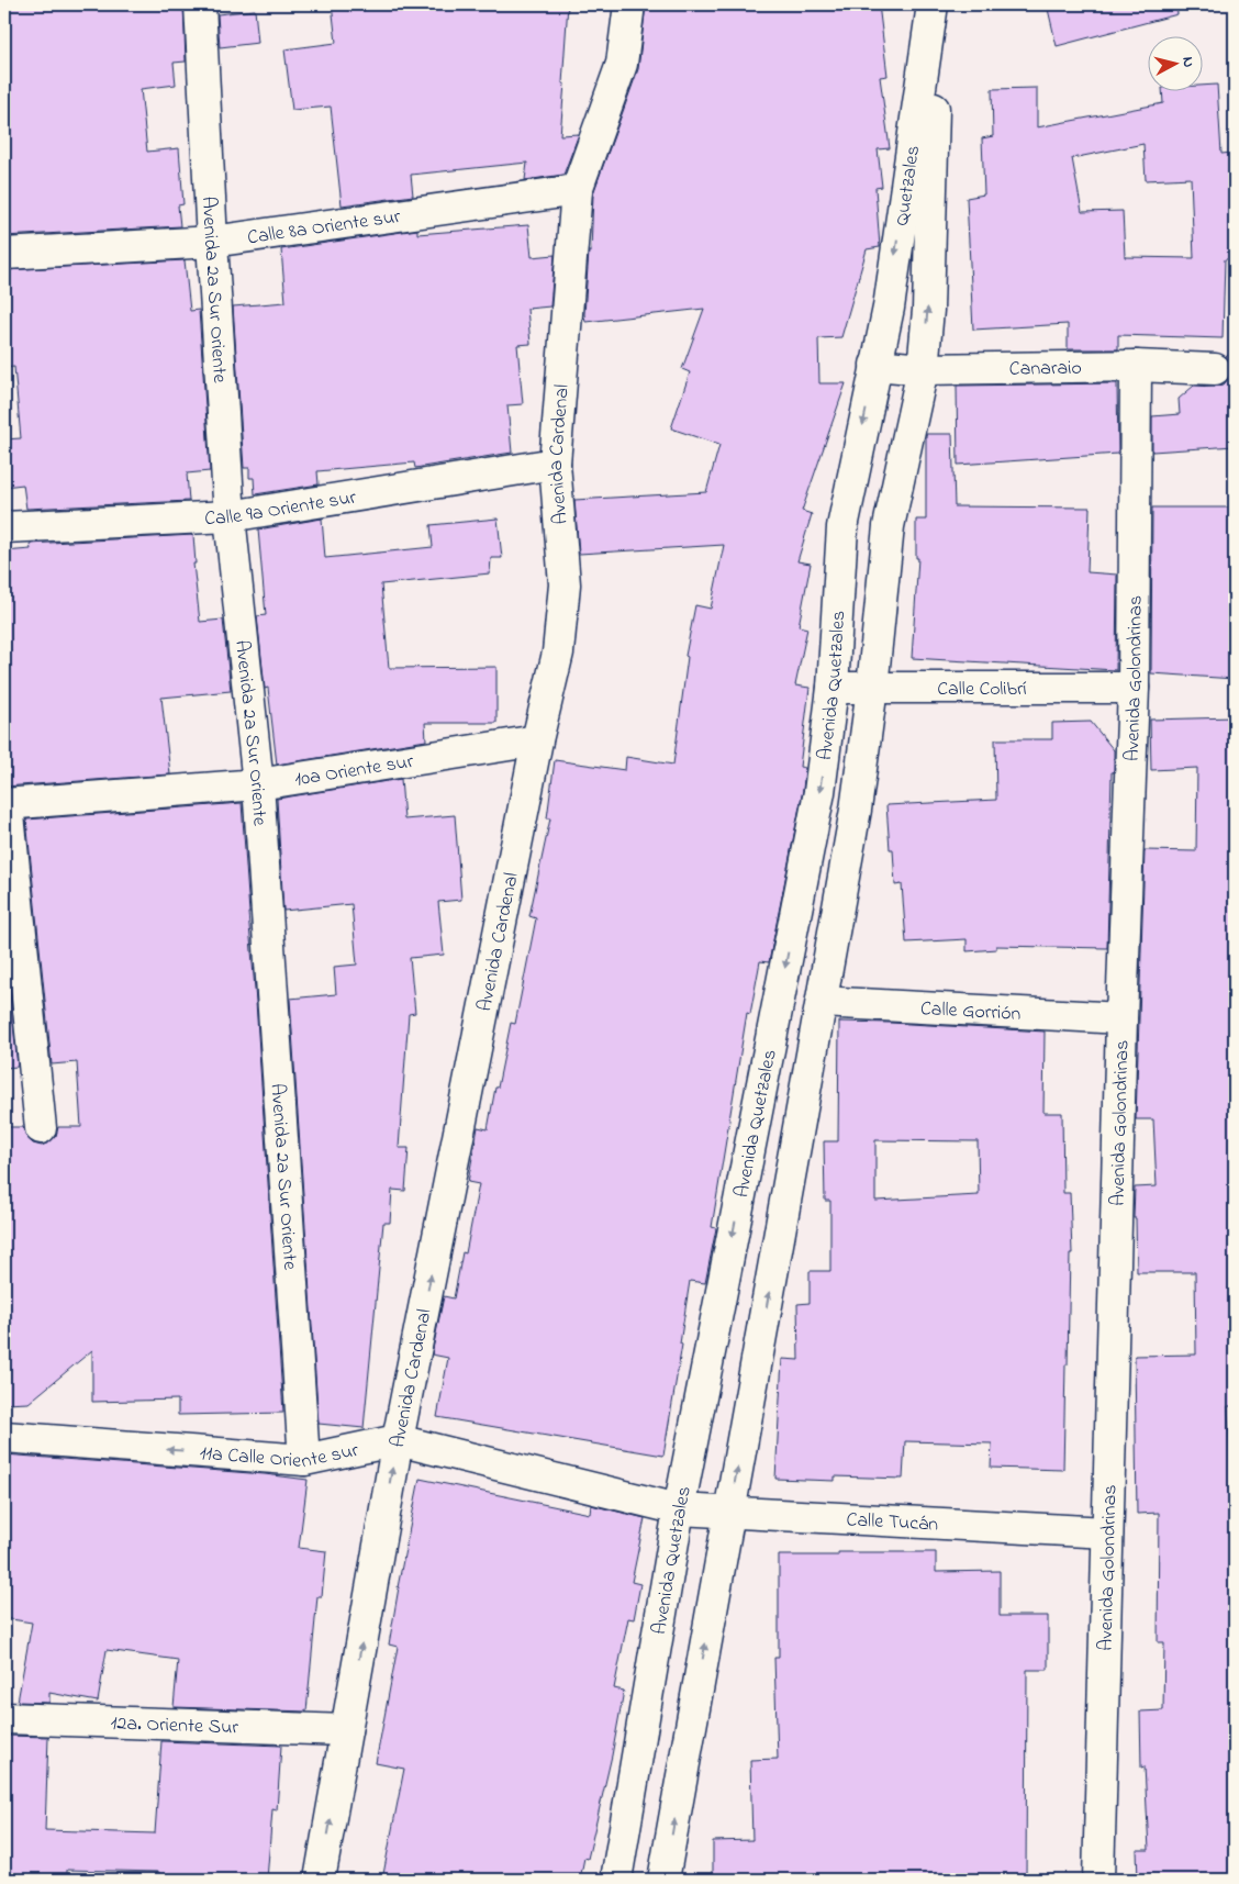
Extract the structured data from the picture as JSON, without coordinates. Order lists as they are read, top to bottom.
{
  "streets": {
    "street": [
      "Quetzales",
      "Calle 8a Oriente sur",
      "Avenida 2a Sur Oriente",
      "Canaraio",
      "Avenida Cardenal",
      "Calle 9a Oriente sur",
      "Avenida Golondrinas",
      "Avenida Quetzales",
      "Calle Colibrí",
      "10a Oriente sur",
      "Calle Gorrión",
      "11a Calle Oriente sur",
      "Calle Tucán",
      "12a. Oriente Sur"
    ]
  },
  "crossings": [
    ["Quetzales", "Canaraio"],
    ["Quetzales", "Avenida Quetzales"],
    ["Calle 8a Oriente sur", "Avenida 2a Sur Oriente"],
    ["Calle 8a Oriente sur", "Avenida Cardenal"],
    ["Avenida 2a Sur Oriente", "Calle 9a Oriente sur"],
    ["Avenida 2a Sur Oriente", "10a Oriente sur"],
    ["Avenida 2a Sur Oriente", "11a Calle Oriente sur"],
    ["Canaraio", "Avenida Golondrinas"],
    ["Canaraio", "Avenida Quetzales"],
    ["Avenida Cardenal", "Calle 9a Oriente sur"],
    ["Avenida Cardenal", "10a Oriente sur"],
    ["Avenida Cardenal", "11a Calle Oriente sur"],
    ["Avenida Cardenal", "12a. Oriente Sur"],
    ["Avenida Golondrinas", "Calle Colibrí"],
    ["Avenida Golondrinas", "Calle Gorrión"],
    ["Avenida Golondrinas", "Calle Tucán"],
    ["Avenida Quetzales", "Calle Colibrí"],
    ["Avenida Quetzales", "Calle Gorrión"],
    ["Avenida Quetzales", "11a Calle Oriente sur"],
    ["Avenida Quetzales", "Calle Tucán"],
    ["11a Calle Oriente sur", "Calle Tucán"]
  ],
  "one_way": ["Avenida Cardenal", "11a Calle Oriente sur"],
  "north": "right"
}
